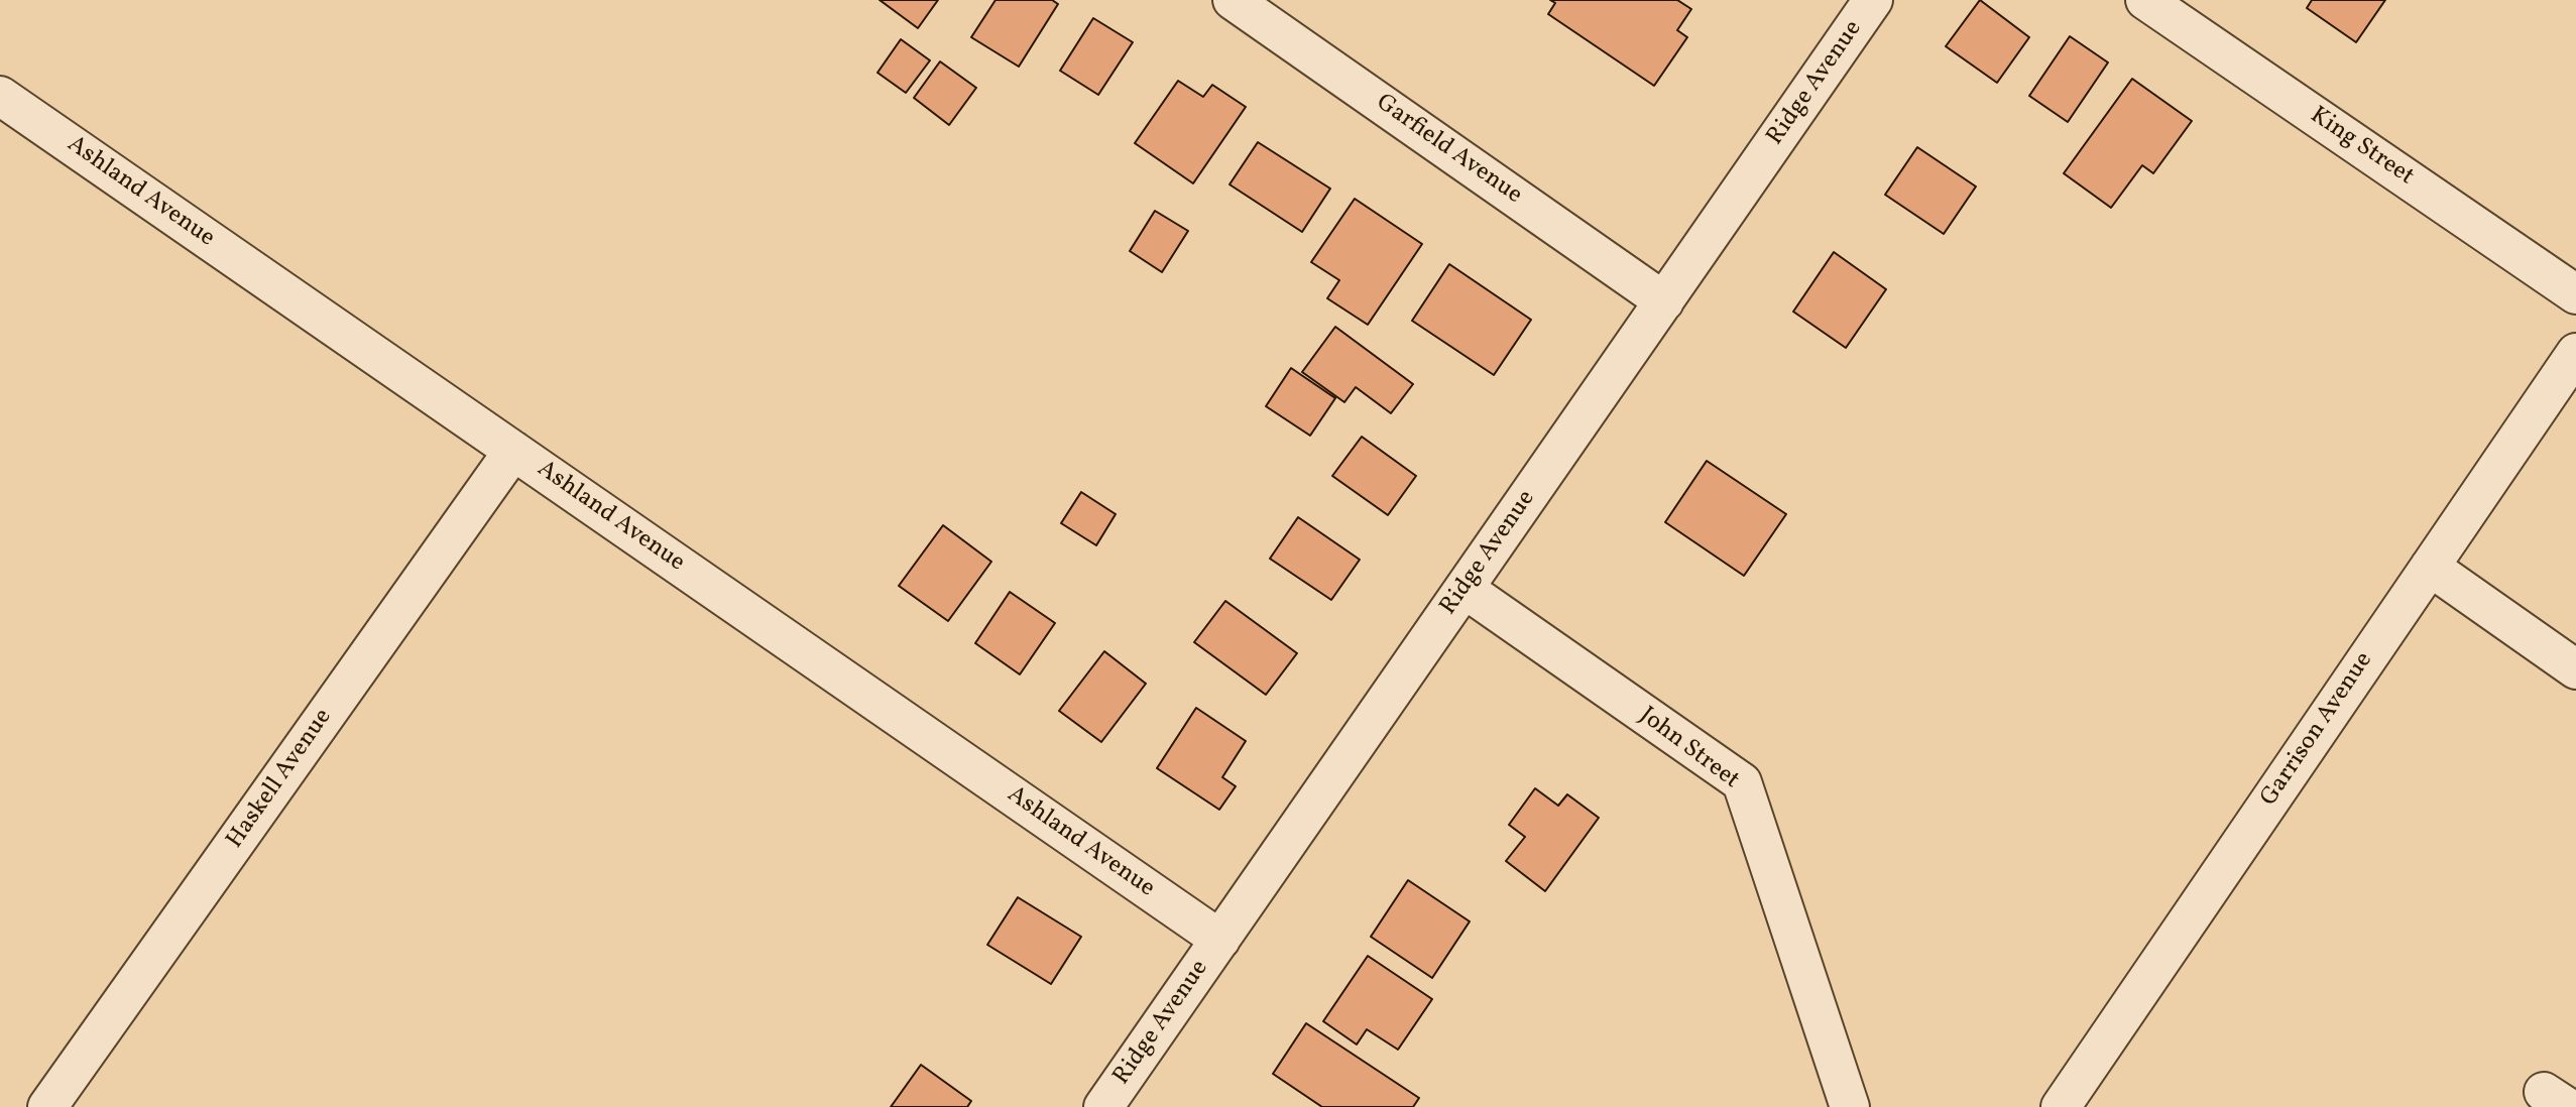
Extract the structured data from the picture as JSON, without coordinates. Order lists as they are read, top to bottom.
{
  "streets": {
    "street": [
      "Ridge Avenue",
      "King Street",
      "Garfield Avenue",
      "Ashland Avenue",
      "Garrison Avenue",
      "John Street",
      "Haskell Avenue"
    ]
  },
  "crossings": [
    ["Ridge Avenue", "Garfield Avenue"],
    ["Ridge Avenue", "Ashland Avenue"],
    ["Ridge Avenue", "John Street"],
    ["Ashland Avenue", "Haskell Avenue"]
  ]
}
